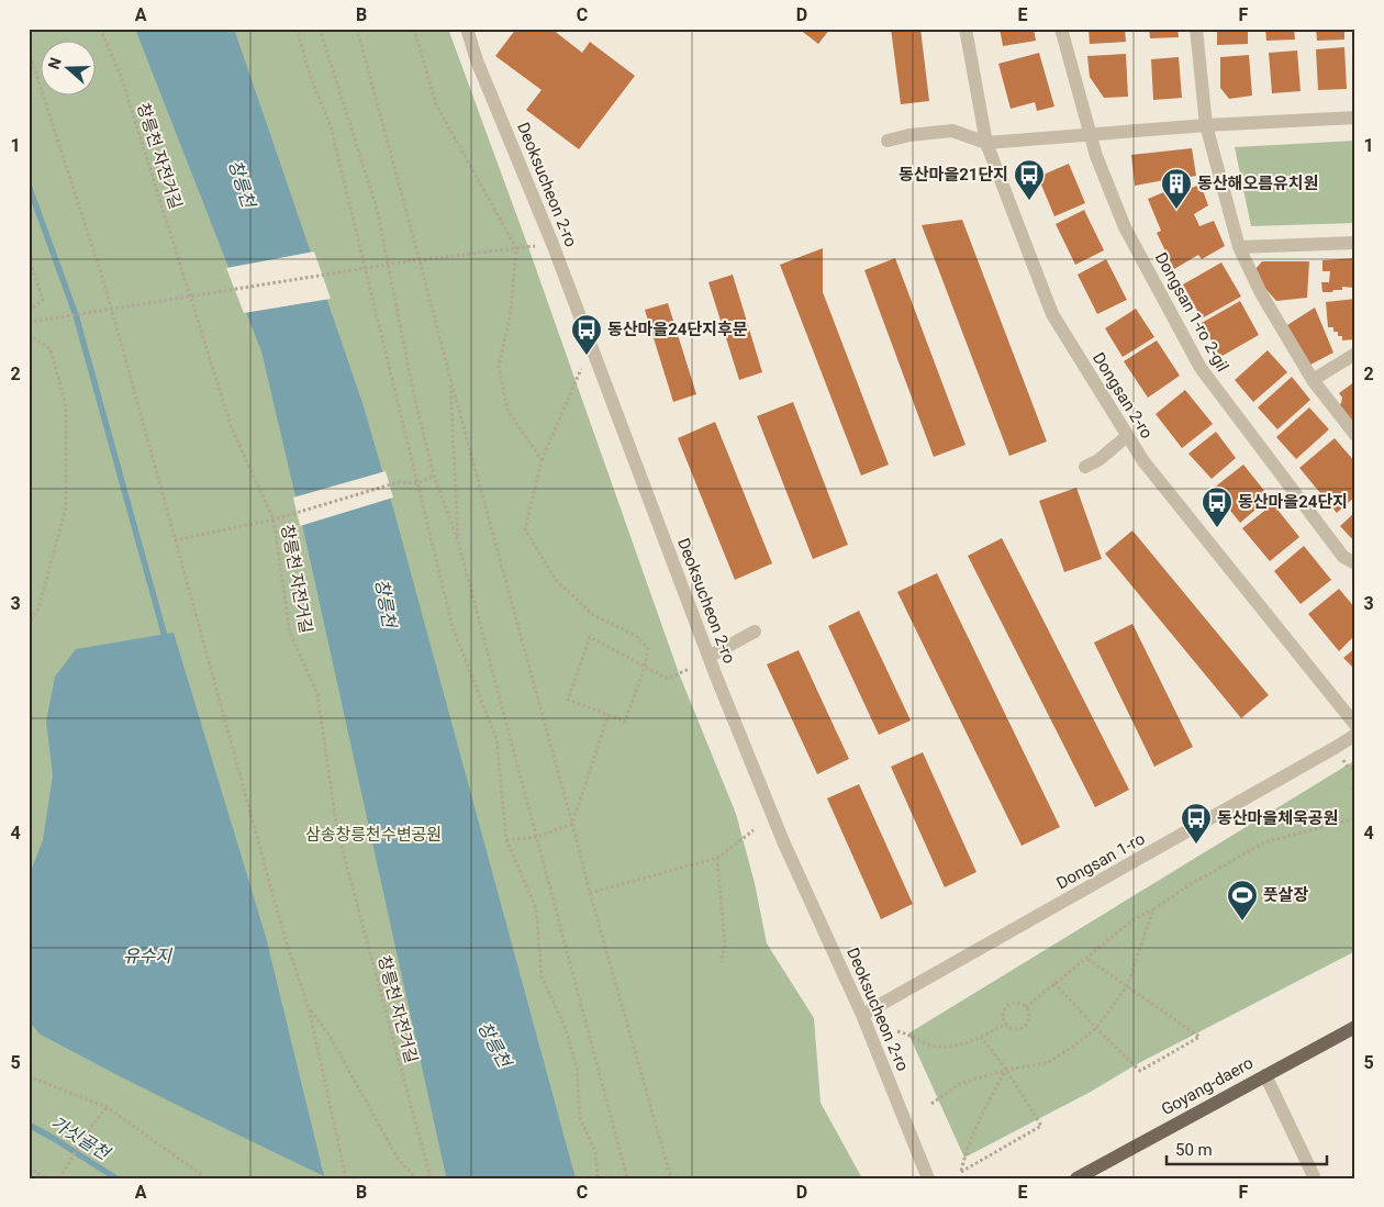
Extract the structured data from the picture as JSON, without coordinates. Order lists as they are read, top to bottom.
{
  "streets": {
    "main road": ["Goyang-daero"],
    "street": [
      "Deoksucheon 2-ro",
      "Dongsan 1-ro 2-gil",
      "Dongsan 2-ro",
      "Dongsan 1-ro"
    ],
    "path": ["창릉천 자전거길"]
  },
  "crossings": [
    ["Deoksucheon 2-ro", "Dongsan 1-ro"]
  ],
  "water": ["창릉천", "유수지", "가싯골천"],
  "parks": ["삼송창릉천수변공원"],
  "places": {
    "bus stop": [
      "동산마을21단지",
      "동산마을24단지후문",
      "동산마을24단지",
      "동산마을체욱공원"
    ],
    "building": ["동산해오름유치원"],
    "sports": ["풋살장"]
  },
  "scale_bar": "50 m",
  "north": "left",
  "grid": {
    "columns": [
      "A",
      "B",
      "C",
      "D",
      "E",
      "F"
    ],
    "rows": [
      "1",
      "2",
      "3",
      "4",
      "5"
    ]
  }
}
